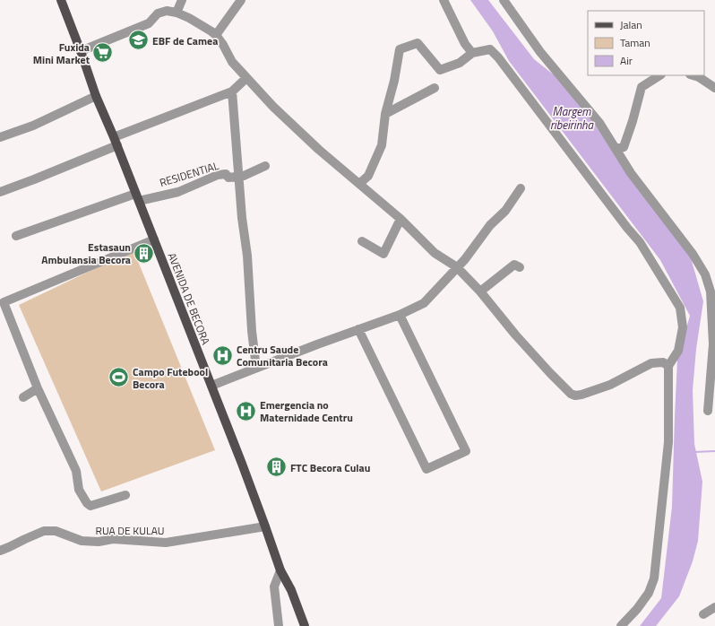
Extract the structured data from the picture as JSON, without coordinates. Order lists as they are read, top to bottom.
{
  "streets": {
    "main road": ["AVENIDA DE BECORA"],
    "street": ["RESIDENTIAL", "RUA DE KULAU"]
  },
  "crossings": [
    ["RESIDENTIAL", "AVENIDA DE BECORA"],
    ["AVENIDA DE BECORA", "RUA DE KULAU"]
  ],
  "water": ["Margem ribeirinha"],
  "places": {
    "school or university": ["EBF de Camea"],
    "supermarket": ["Fuxida Mini Market"],
    "building": ["Estasaun Ambulansia Becora", "FTC Becora Culau"],
    "hospital": ["Centru Saude Comunitaria Becora", "Emergencia no Maternidade Centru"],
    "sports": ["Campo Futebool Becora"]
  },
  "legend": ["Jalan", "Taman", "Air"]
}
